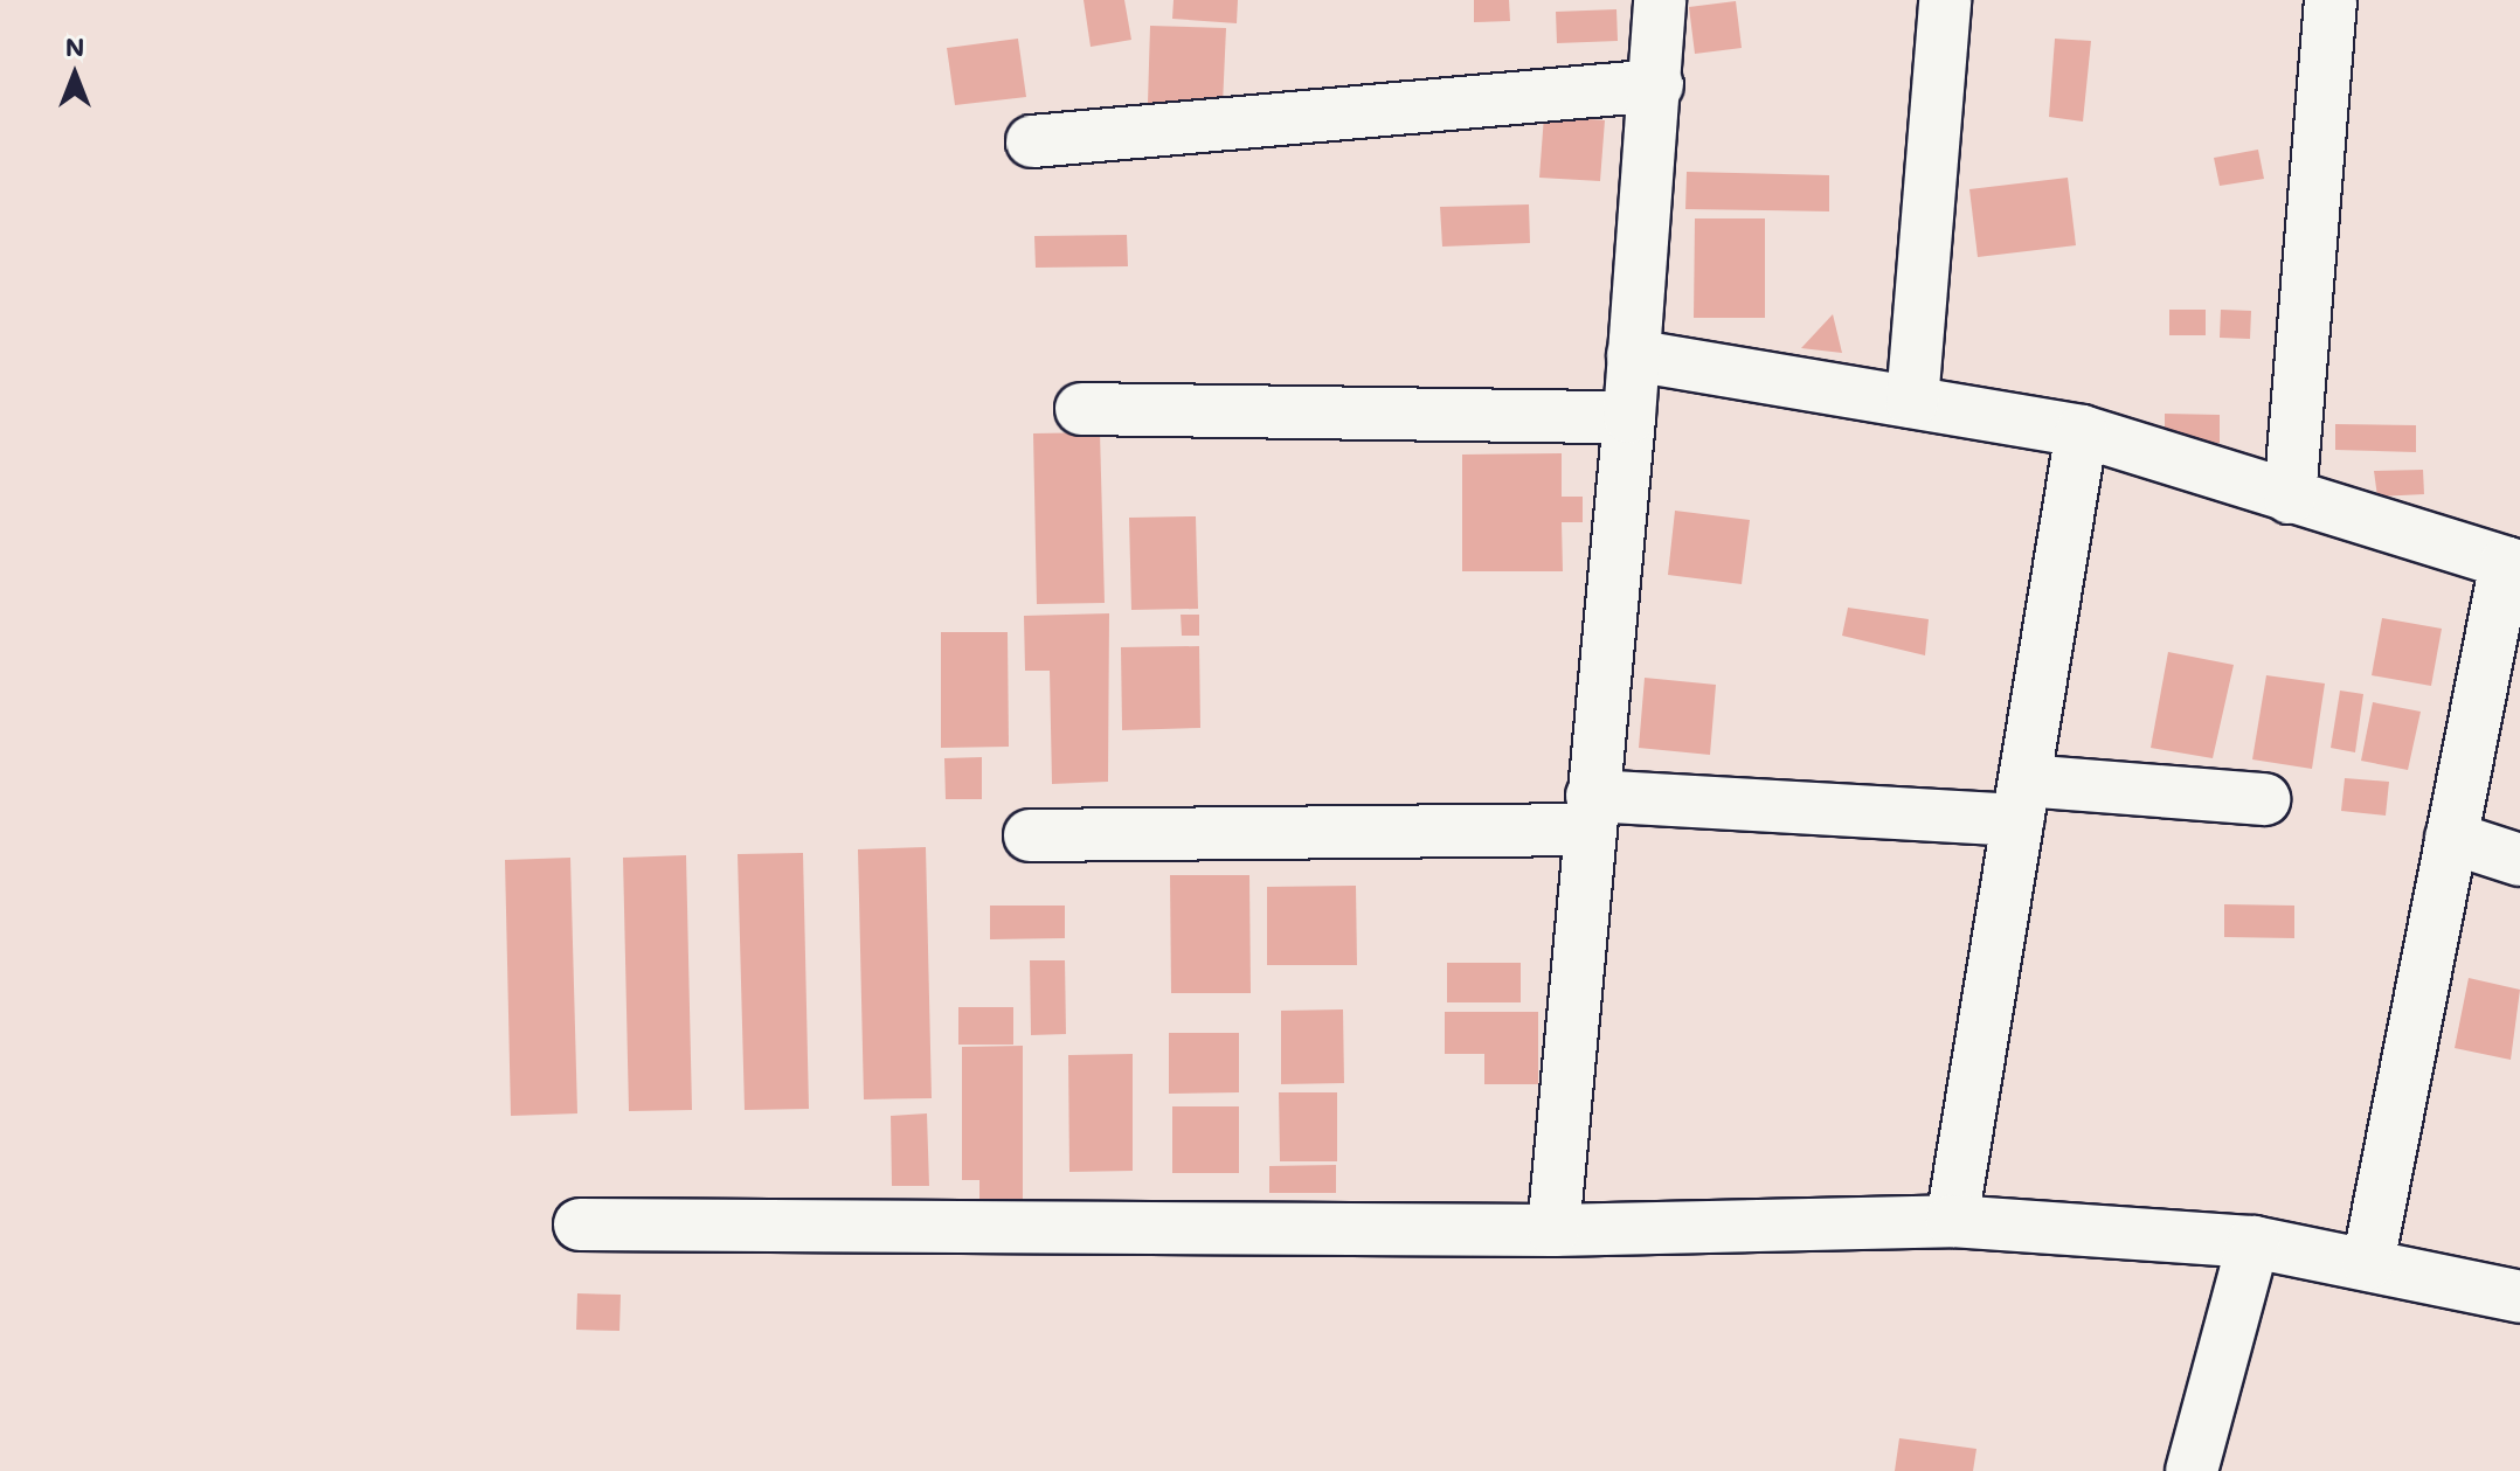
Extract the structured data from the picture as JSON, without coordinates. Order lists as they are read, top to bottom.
{
  "north": "top"
}
